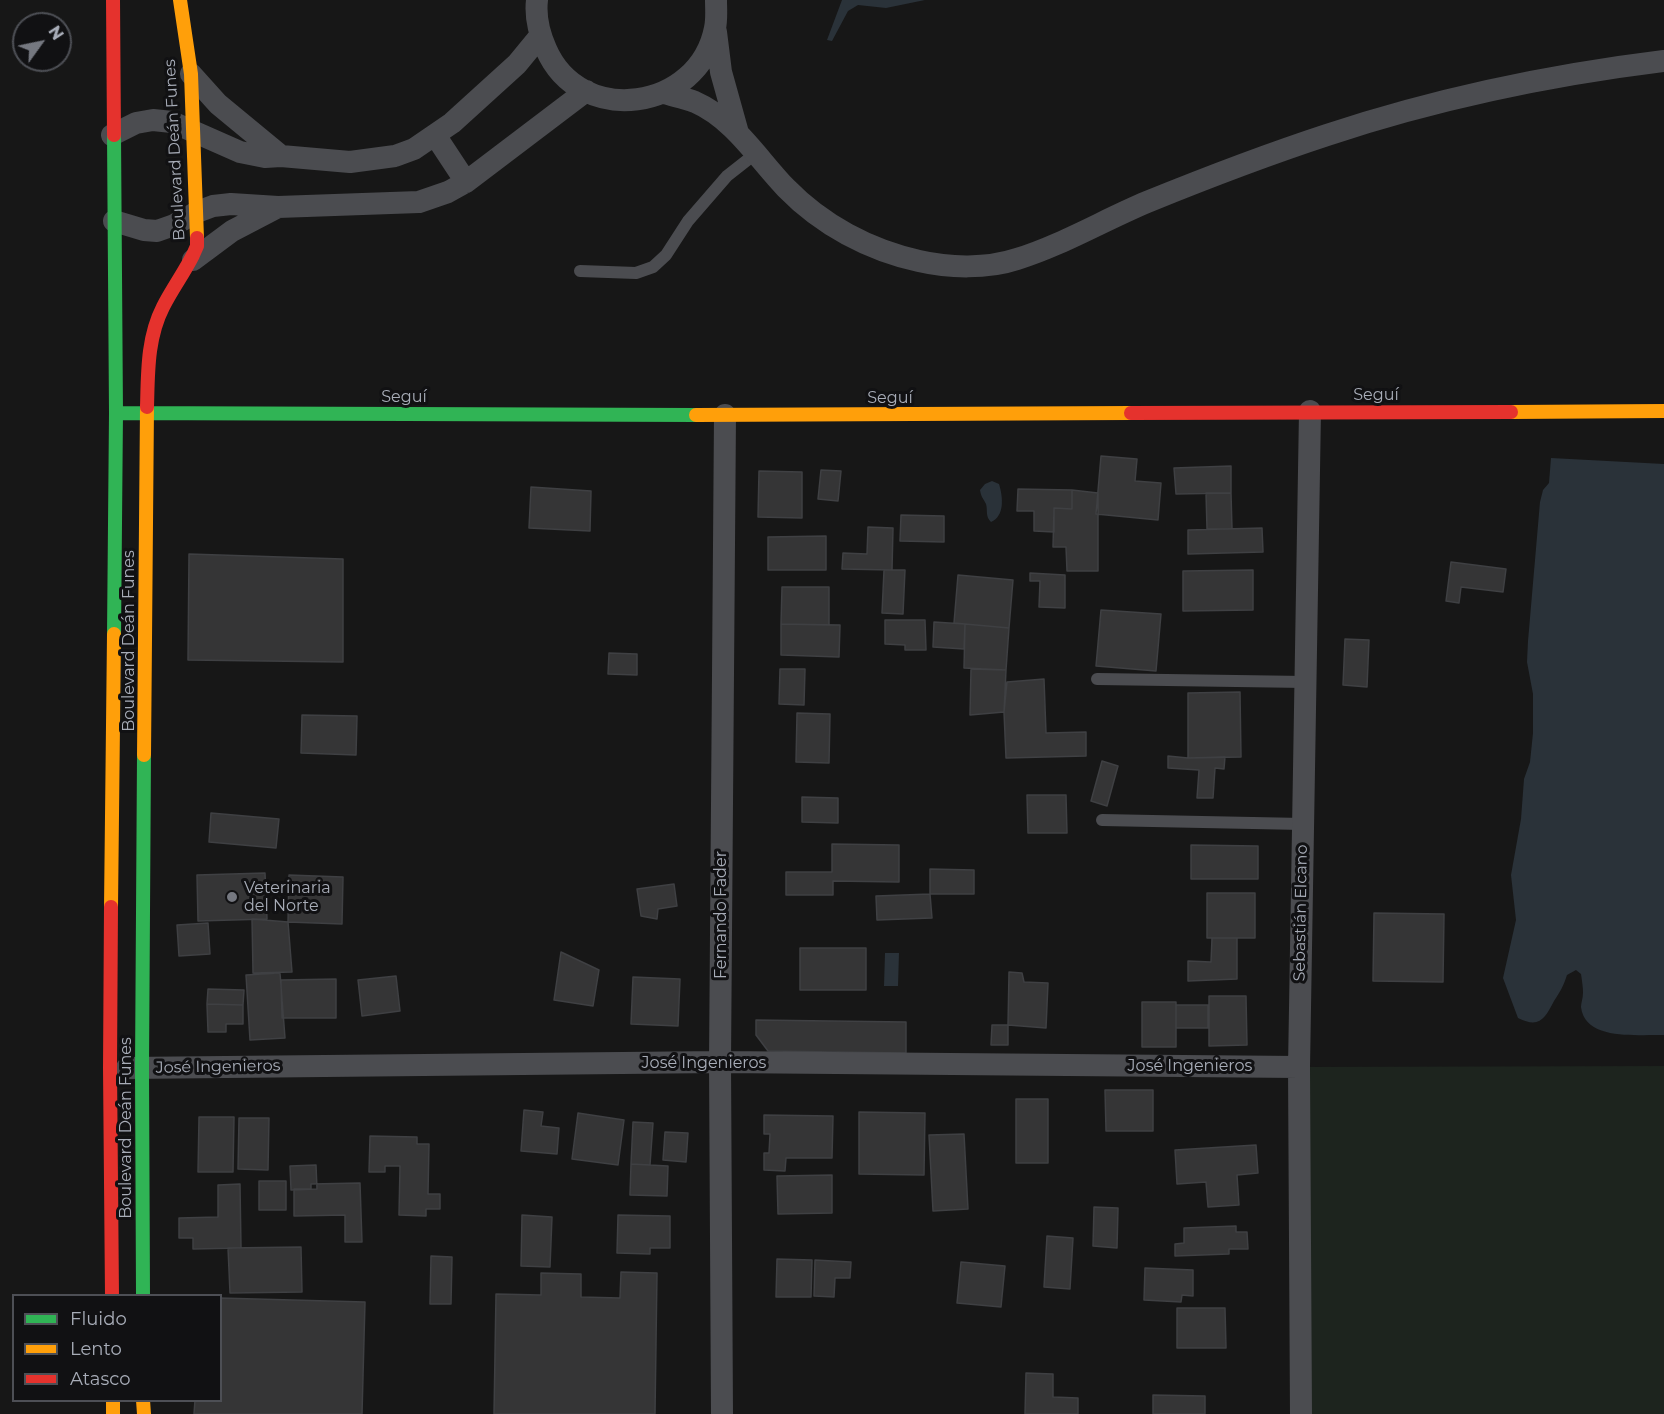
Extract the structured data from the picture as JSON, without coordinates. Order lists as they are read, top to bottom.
{
  "streets": {
    "main road": ["Boulevard Deán Funes", "Seguí"],
    "street": ["Sebastián Elcano", "Fernando Fader", "José Ingenieros"]
  },
  "crossings": [
    ["Boulevard Deán Funes", "Seguí"],
    ["Boulevard Deán Funes", "José Ingenieros"],
    ["Seguí", "Sebastián Elcano"],
    ["Seguí", "Fernando Fader"],
    ["Sebastián Elcano", "José Ingenieros"],
    ["Fernando Fader", "José Ingenieros"]
  ],
  "places": ["Veterinaria del Norte"],
  "legend": ["Fluido", "Lento", "Atasco"],
  "north": "top right"
}
